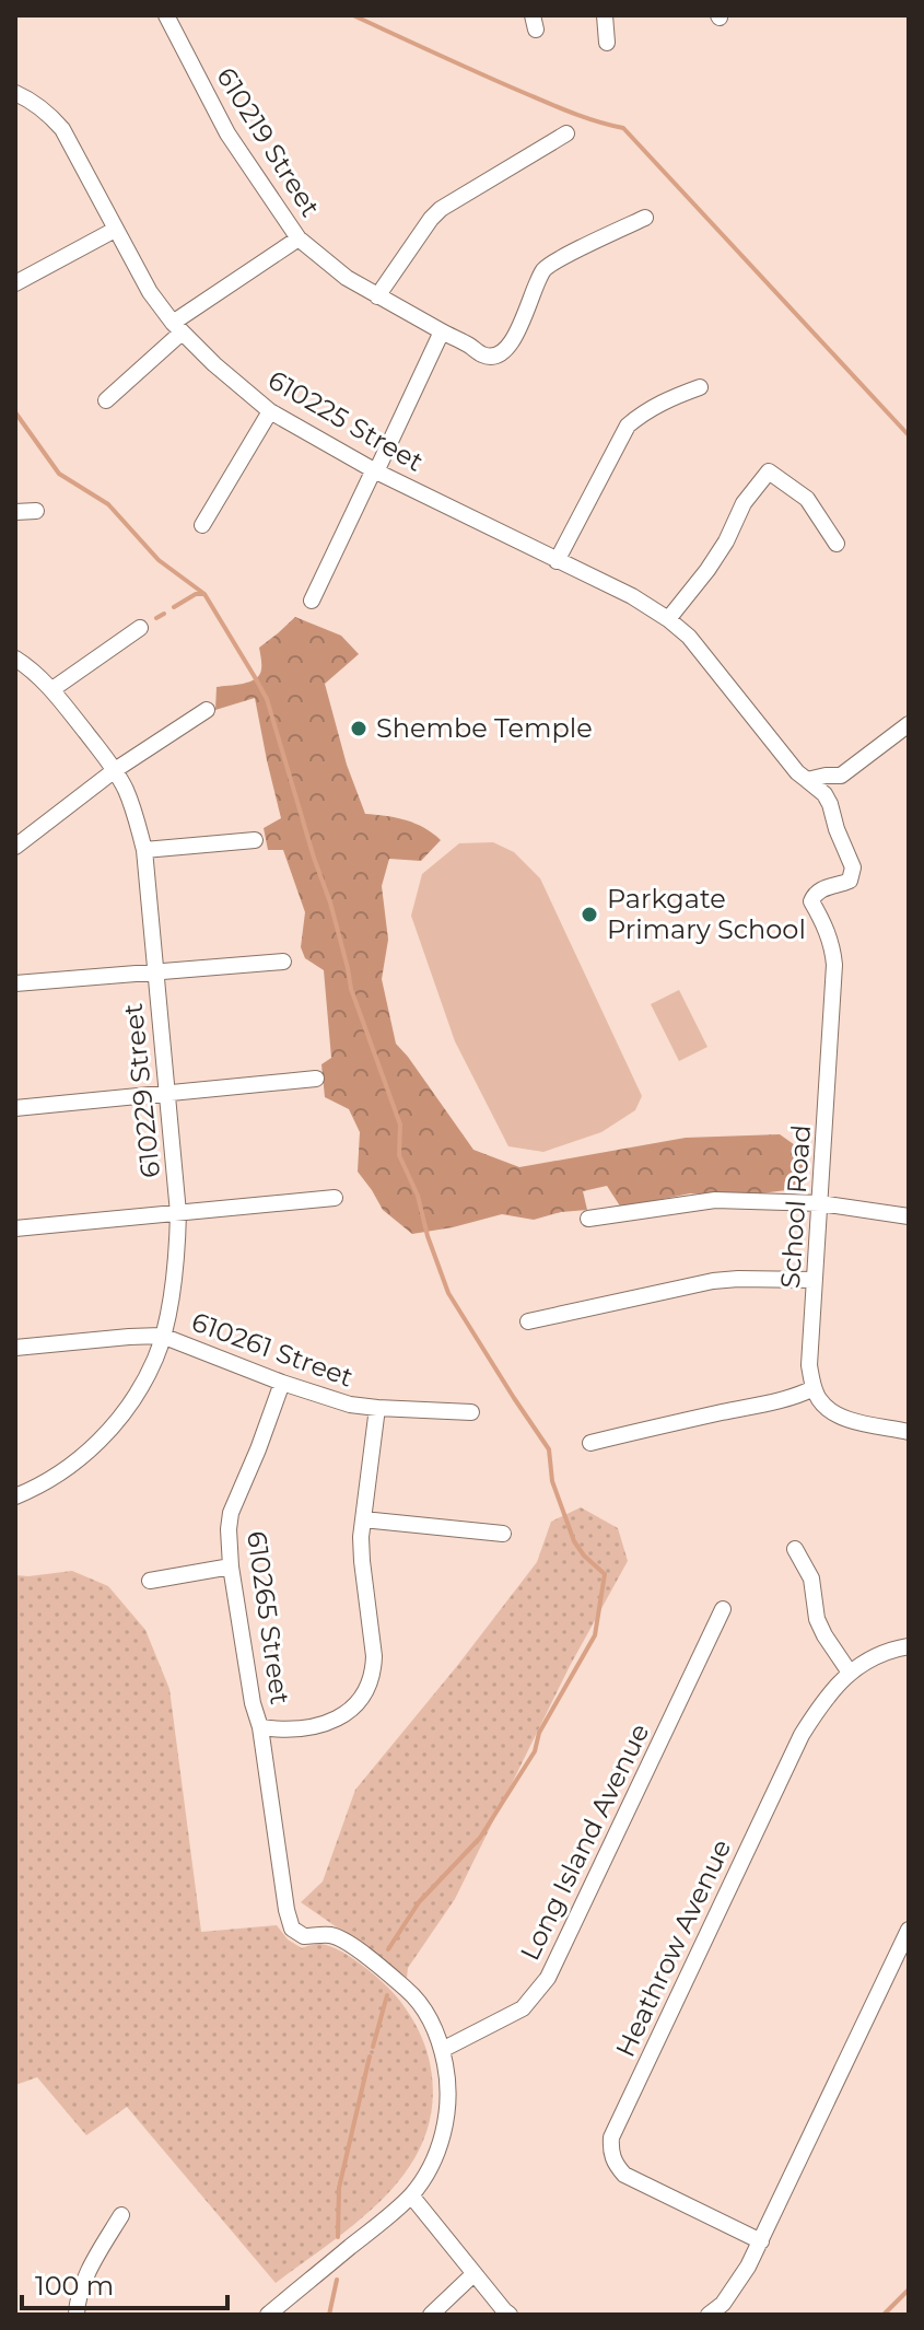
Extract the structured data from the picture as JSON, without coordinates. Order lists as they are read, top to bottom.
{
  "streets": {
    "street": [
      "610219 Street",
      "610225 Street",
      "610229 Street",
      "School Road",
      "610261 Street",
      "610265 Street",
      "Long Island Avenue",
      "Heathrow Avenue"
    ]
  },
  "crossings": [
    ["610225 Street", "School Road"],
    ["610229 Street", "610261 Street"],
    ["610261 Street", "610265 Street"]
  ],
  "places": ["Shembe Temple", "Parkgate Primary School"],
  "scale_bar": "100 m"
}
